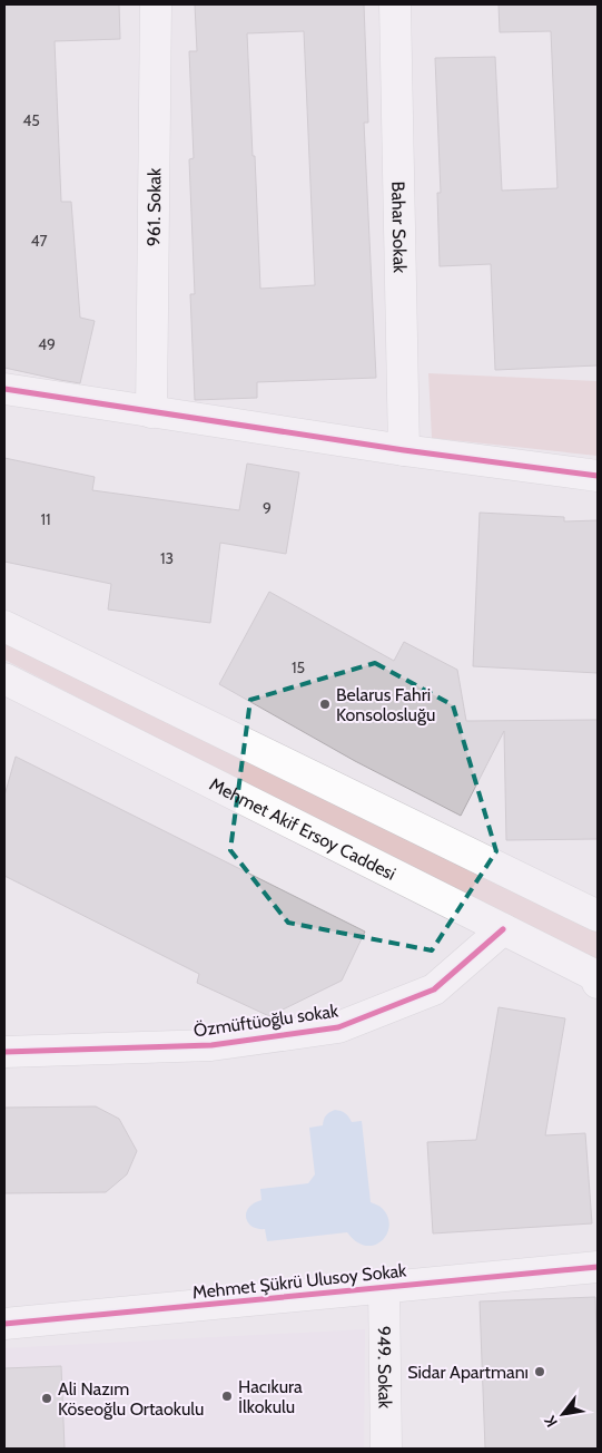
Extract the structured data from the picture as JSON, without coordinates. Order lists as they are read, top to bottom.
{
  "streets": {
    "street": [
      "961. Sokak",
      "Bahar Sokak",
      "Mehmet Akif Ersoy Caddesi",
      "Özmüftüoğlu sokak",
      "Mehmet Şükrü Ulusoy Sokak",
      "949. Sokak"
    ]
  },
  "crossings": [
    ["Mehmet Akif Ersoy Caddesi", "Özmüftüoğlu sokak"],
    ["Mehmet Şükrü Ulusoy Sokak", "949. Sokak"]
  ],
  "places": [
    "Belarus Fahri Konsolosluğu",
    "Sidar Apartmanı",
    "Hacıkura İlkokulu",
    "Ali Nazım Köseoğlu Ortaokulu"
  ],
  "house_numbers": [
    "45",
    "47",
    "49",
    "9",
    "11",
    "13",
    "15"
  ],
  "north": "bottom left"
}
